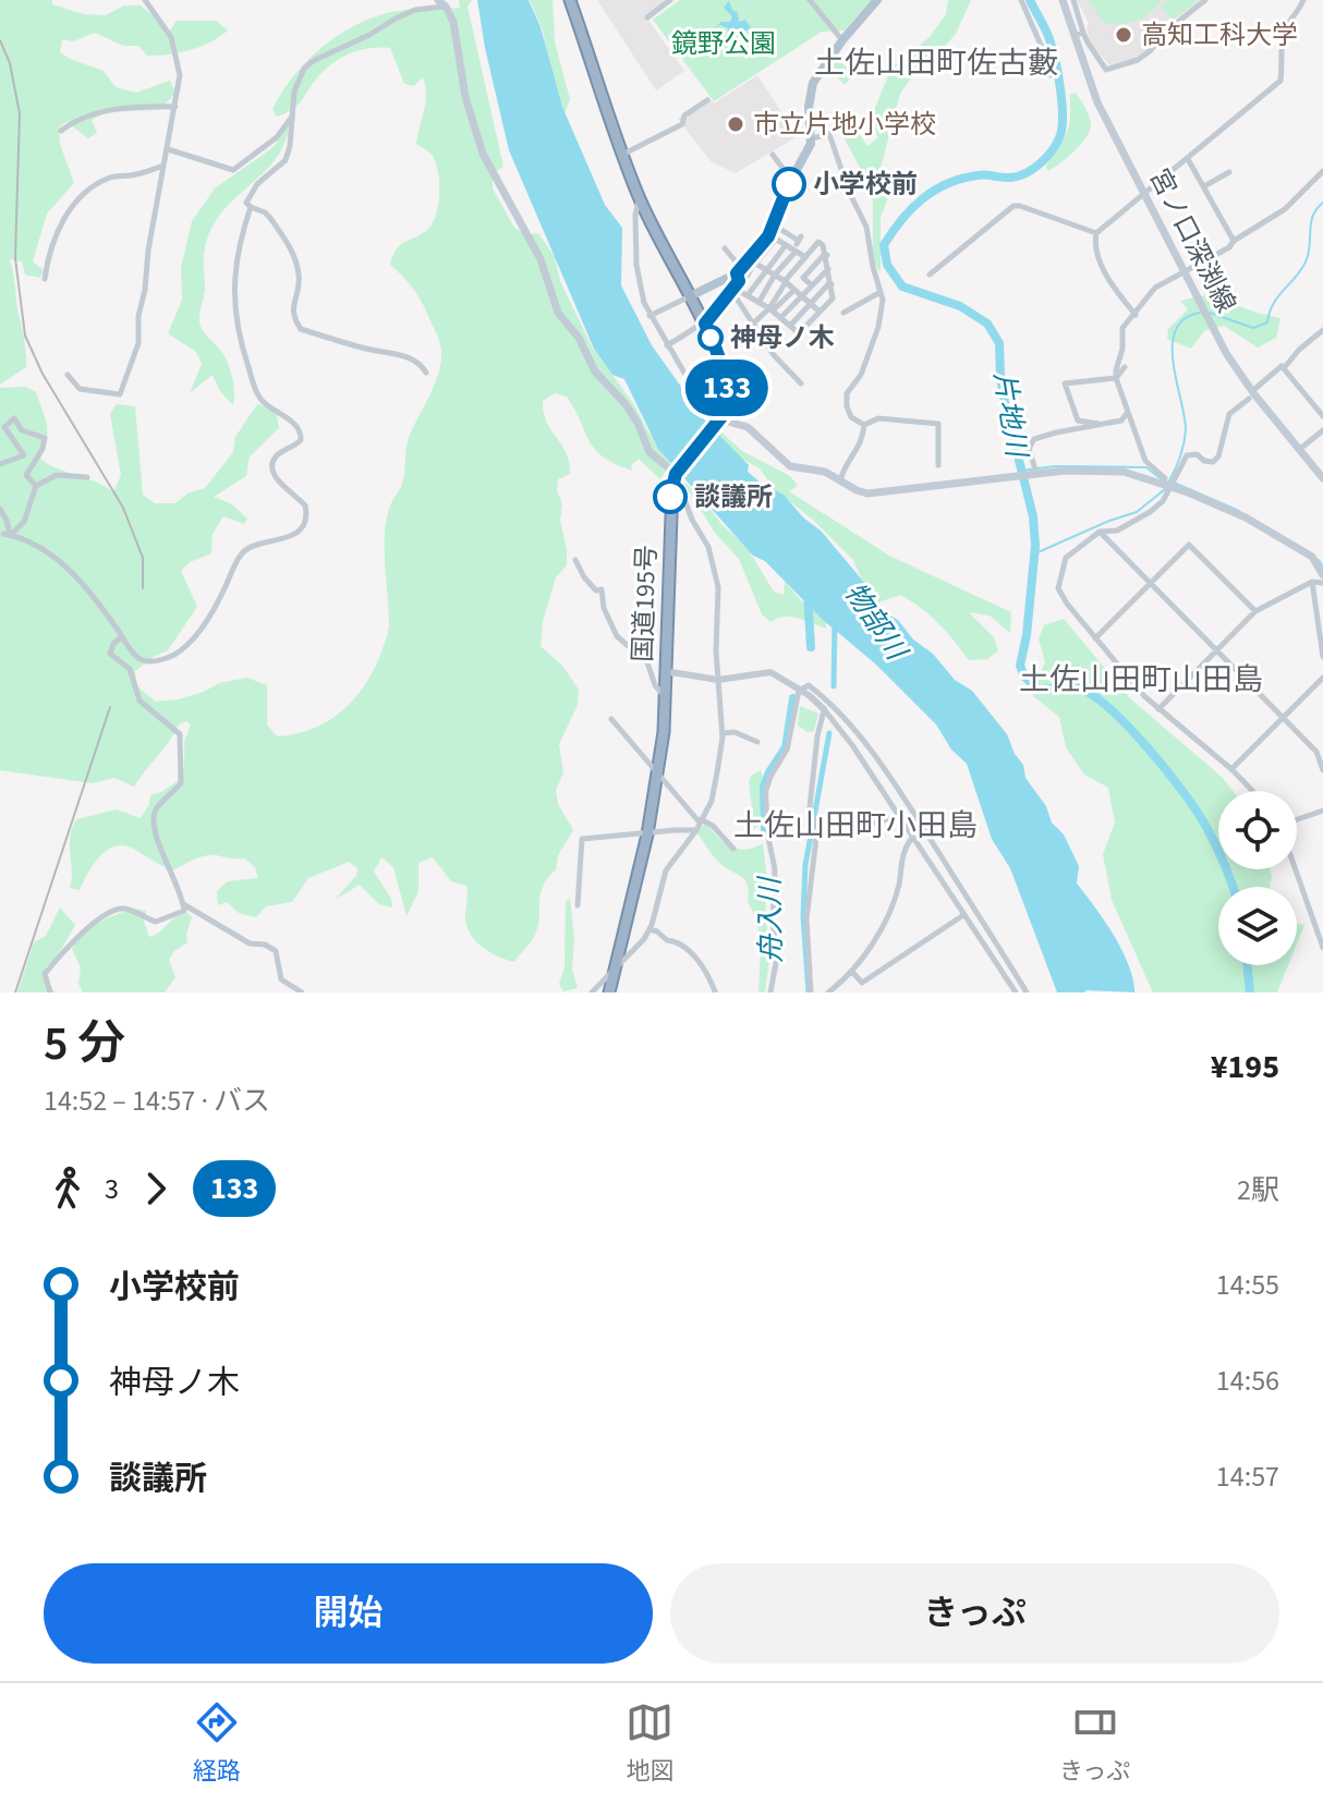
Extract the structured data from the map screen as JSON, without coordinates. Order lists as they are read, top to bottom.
{
  "streets": {
    "highway": ["国道195号"],
    "main road": ["宮ノ口深渕線"]
  },
  "districts": ["土佐山田町佐古藪", "土佐山田町山田島", "土佐山田町小田島"],
  "water": ["片地川", "物部川", "舟入川"],
  "parks": ["鏡野公園"],
  "places": [
    "高知工科大学",
    "市立片地小学校",
    "小学校前",
    "神母ノ木",
    "談議所"
  ],
  "lines": ["bus line 133"],
  "page": {
    "on_map": "133",
    "heading": ["5 分", "14:52 – 14:57 · バス", "¥195"],
    "legs": ["3", "133", "2駅"],
    "list": [
      {
        "name": "小学校前",
        "value": "14:55"
      },
      {
        "name": "神母ノ木",
        "value": "14:56"
      },
      {
        "name": "談議所",
        "value": "14:57"
      }
    ],
    "buttons": ["開始", "きっぷ"],
    "tabs": ["経路", "地図", "きっぷ"]
  }
}
